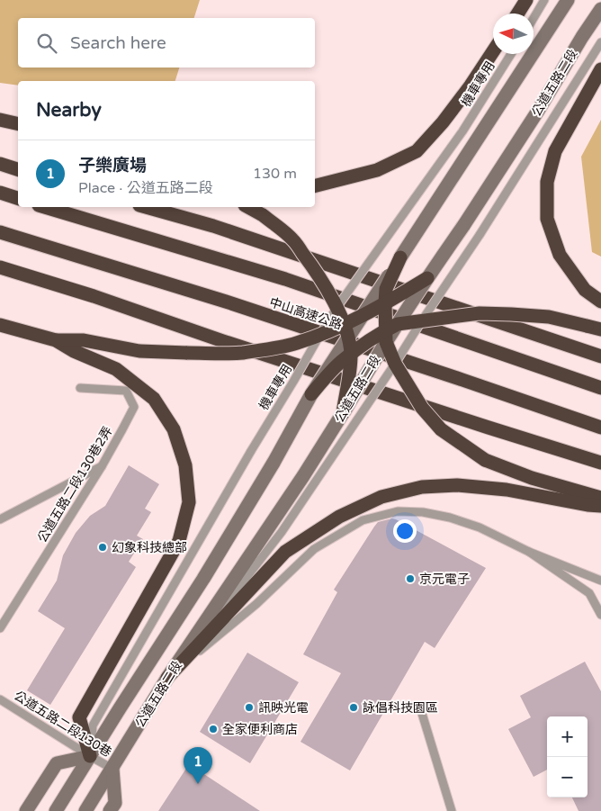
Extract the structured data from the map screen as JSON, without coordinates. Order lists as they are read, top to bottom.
{
  "streets": {
    "highway": ["中山高速公路"],
    "street": ["公道五路二段"],
    "lane": ["機車專用", "公道五路二段130巷2弄", "公道五路二段130巷"]
  },
  "crossings": [
    ["公道五路二段", "機車專用"],
    ["公道五路二段", "公道五路二段130巷"],
    ["機車專用", "公道五路二段130巷"]
  ],
  "places": [
    "幻象科技總部",
    "京元電子",
    "訊映光電",
    "詠倡科技園區",
    "全家便利商店"
  ],
  "north": "left",
  "page": {
    "search": "Search here",
    "heading": "Nearby",
    "list": [
      {
        "mark": "1",
        "name": "子樂廣場",
        "note": "Place · 公道五路二段",
        "value": "130 m"
      }
    ],
    "map_buttons": ["+", "−"],
    "pins": "1"
  }
}
